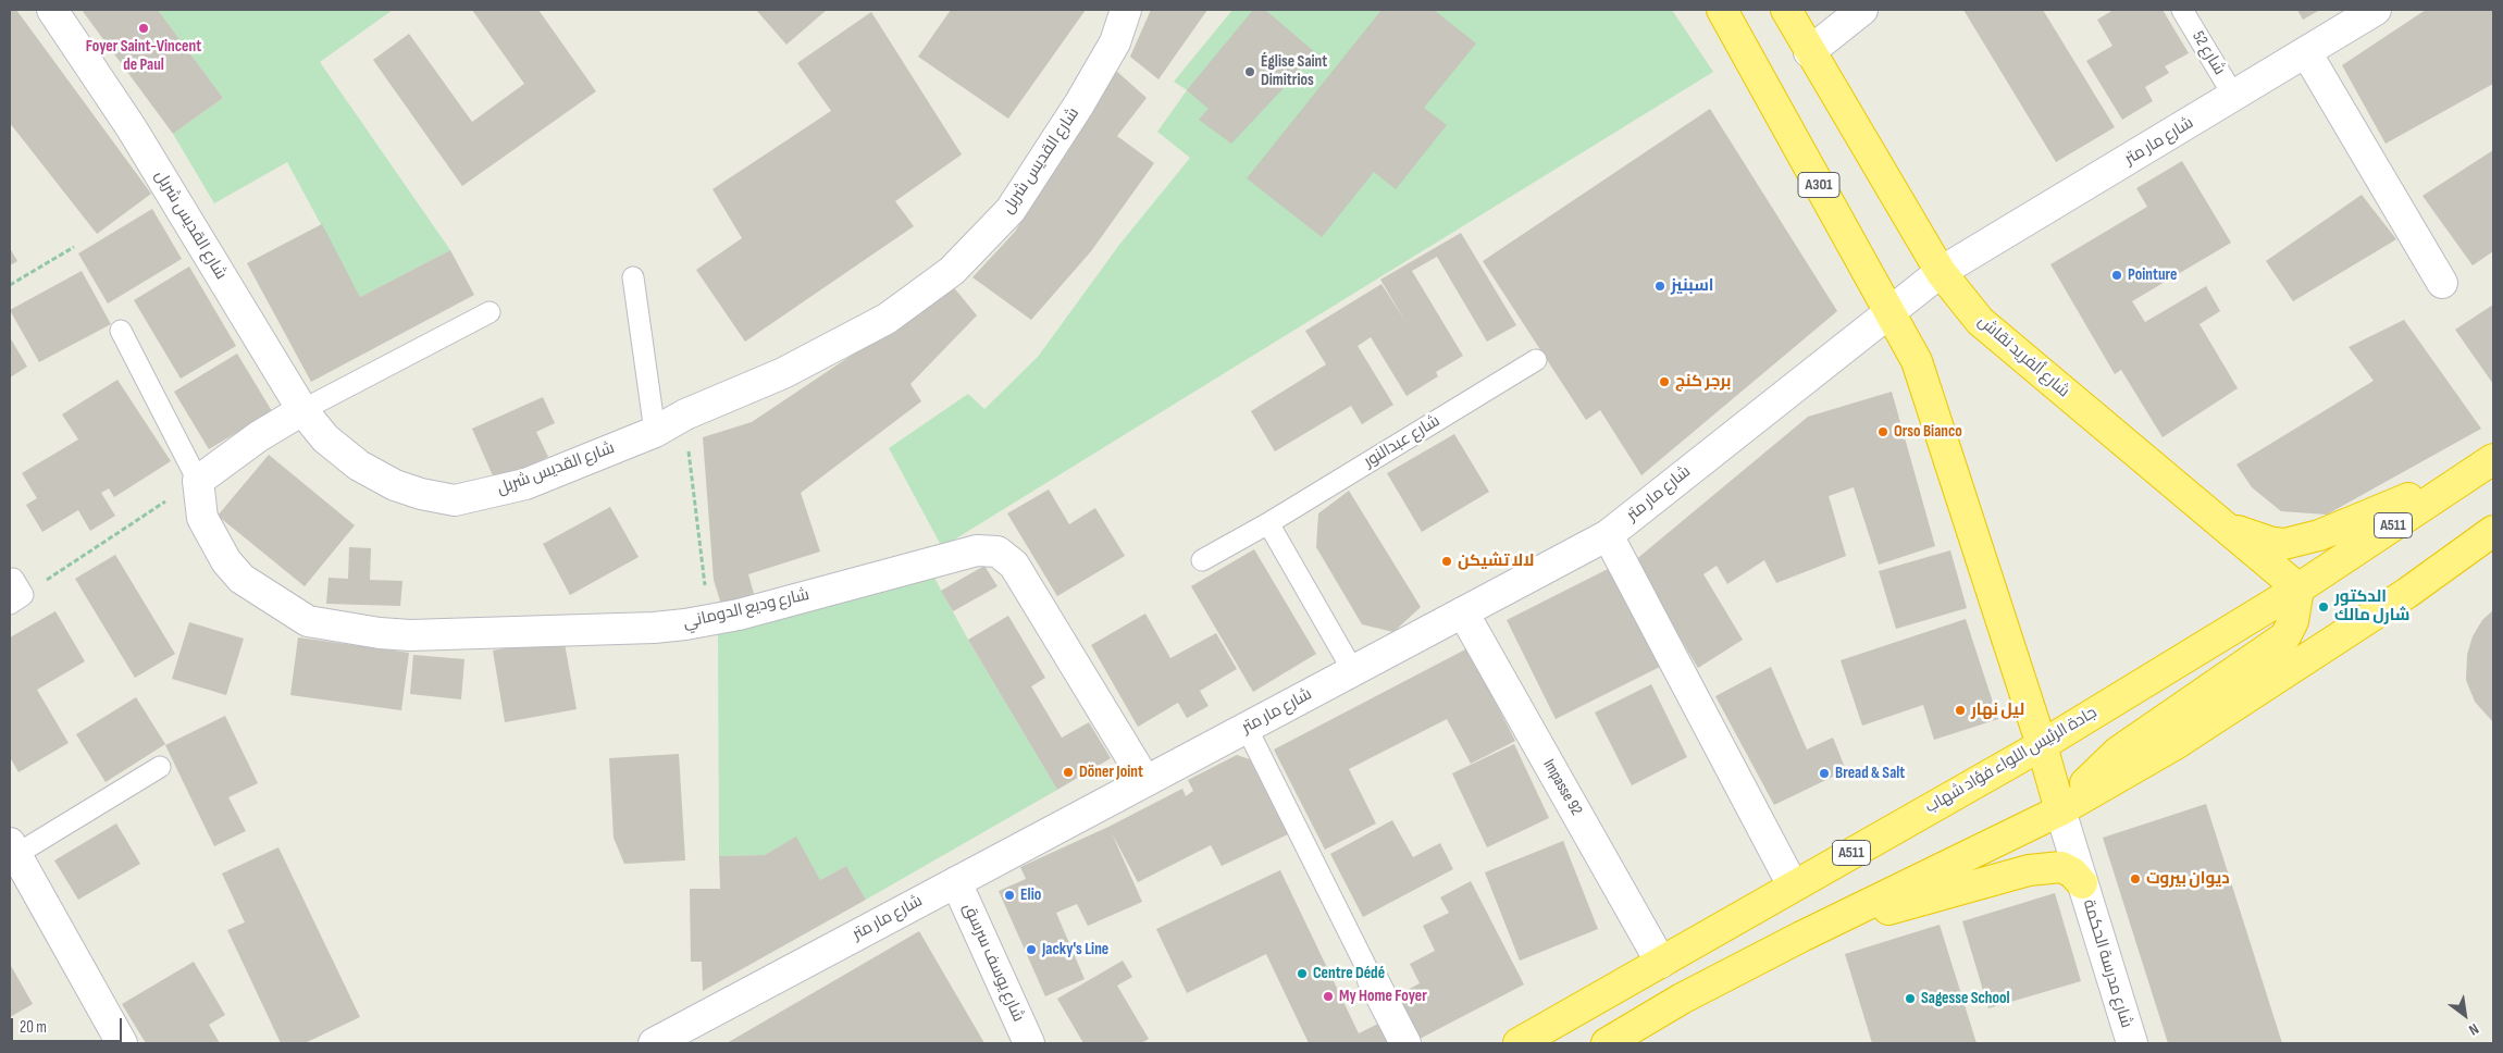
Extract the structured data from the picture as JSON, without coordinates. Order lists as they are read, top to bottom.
{
  "streets": {
    "highway": [
      "A301",
      "شارع ألفريد نقاش",
      "A511",
      "جادة الرئيس اللواء فؤاد شهاب"
    ],
    "street": [
      "شارع مار متر",
      "شارع القديس شربل",
      "شارع وديع الدوماني",
      "Impasse 92",
      "شارع يوسف سرسق",
      "شارع مدرسة الحكمة"
    ],
    "lane": ["شارع 52", "شارع عبدالنور"]
  },
  "crossings": [
    ["شارع 52", "شارع مار متر"],
    ["شارع مار متر", "A301"],
    ["شارع مار متر", "شارع ألفريد نقاش"],
    ["شارع مار متر", "شارع وديع الدوماني"],
    ["شارع مار متر", "Impasse 92"],
    ["شارع مار متر", "شارع يوسف سرسق"],
    ["A301", "جادة الرئيس اللواء فؤاد شهاب"],
    ["شارع ألفريد نقاش", "جادة الرئيس اللواء فؤاد شهاب"],
    ["جادة الرئيس اللواء فؤاد شهاب", "Impasse 92"]
  ],
  "places": [
    "Foyer Saint-Vincent de Paul",
    "Église Saint Dimitrios",
    "Pointure",
    "اسبنيز",
    "برجر كنج",
    "Orso Bianco",
    "لالا تشيكن",
    "الدكتور شارل مالك",
    "ليل نهار",
    "Döner Joint",
    "Bread & Salt",
    "ديوان بيروت",
    "Elio",
    "Jacky's Line",
    "Centre Dédé",
    "My Home Foyer",
    "Sagesse School"
  ],
  "scale_bar": "20 m",
  "north": "bottom right"
}
